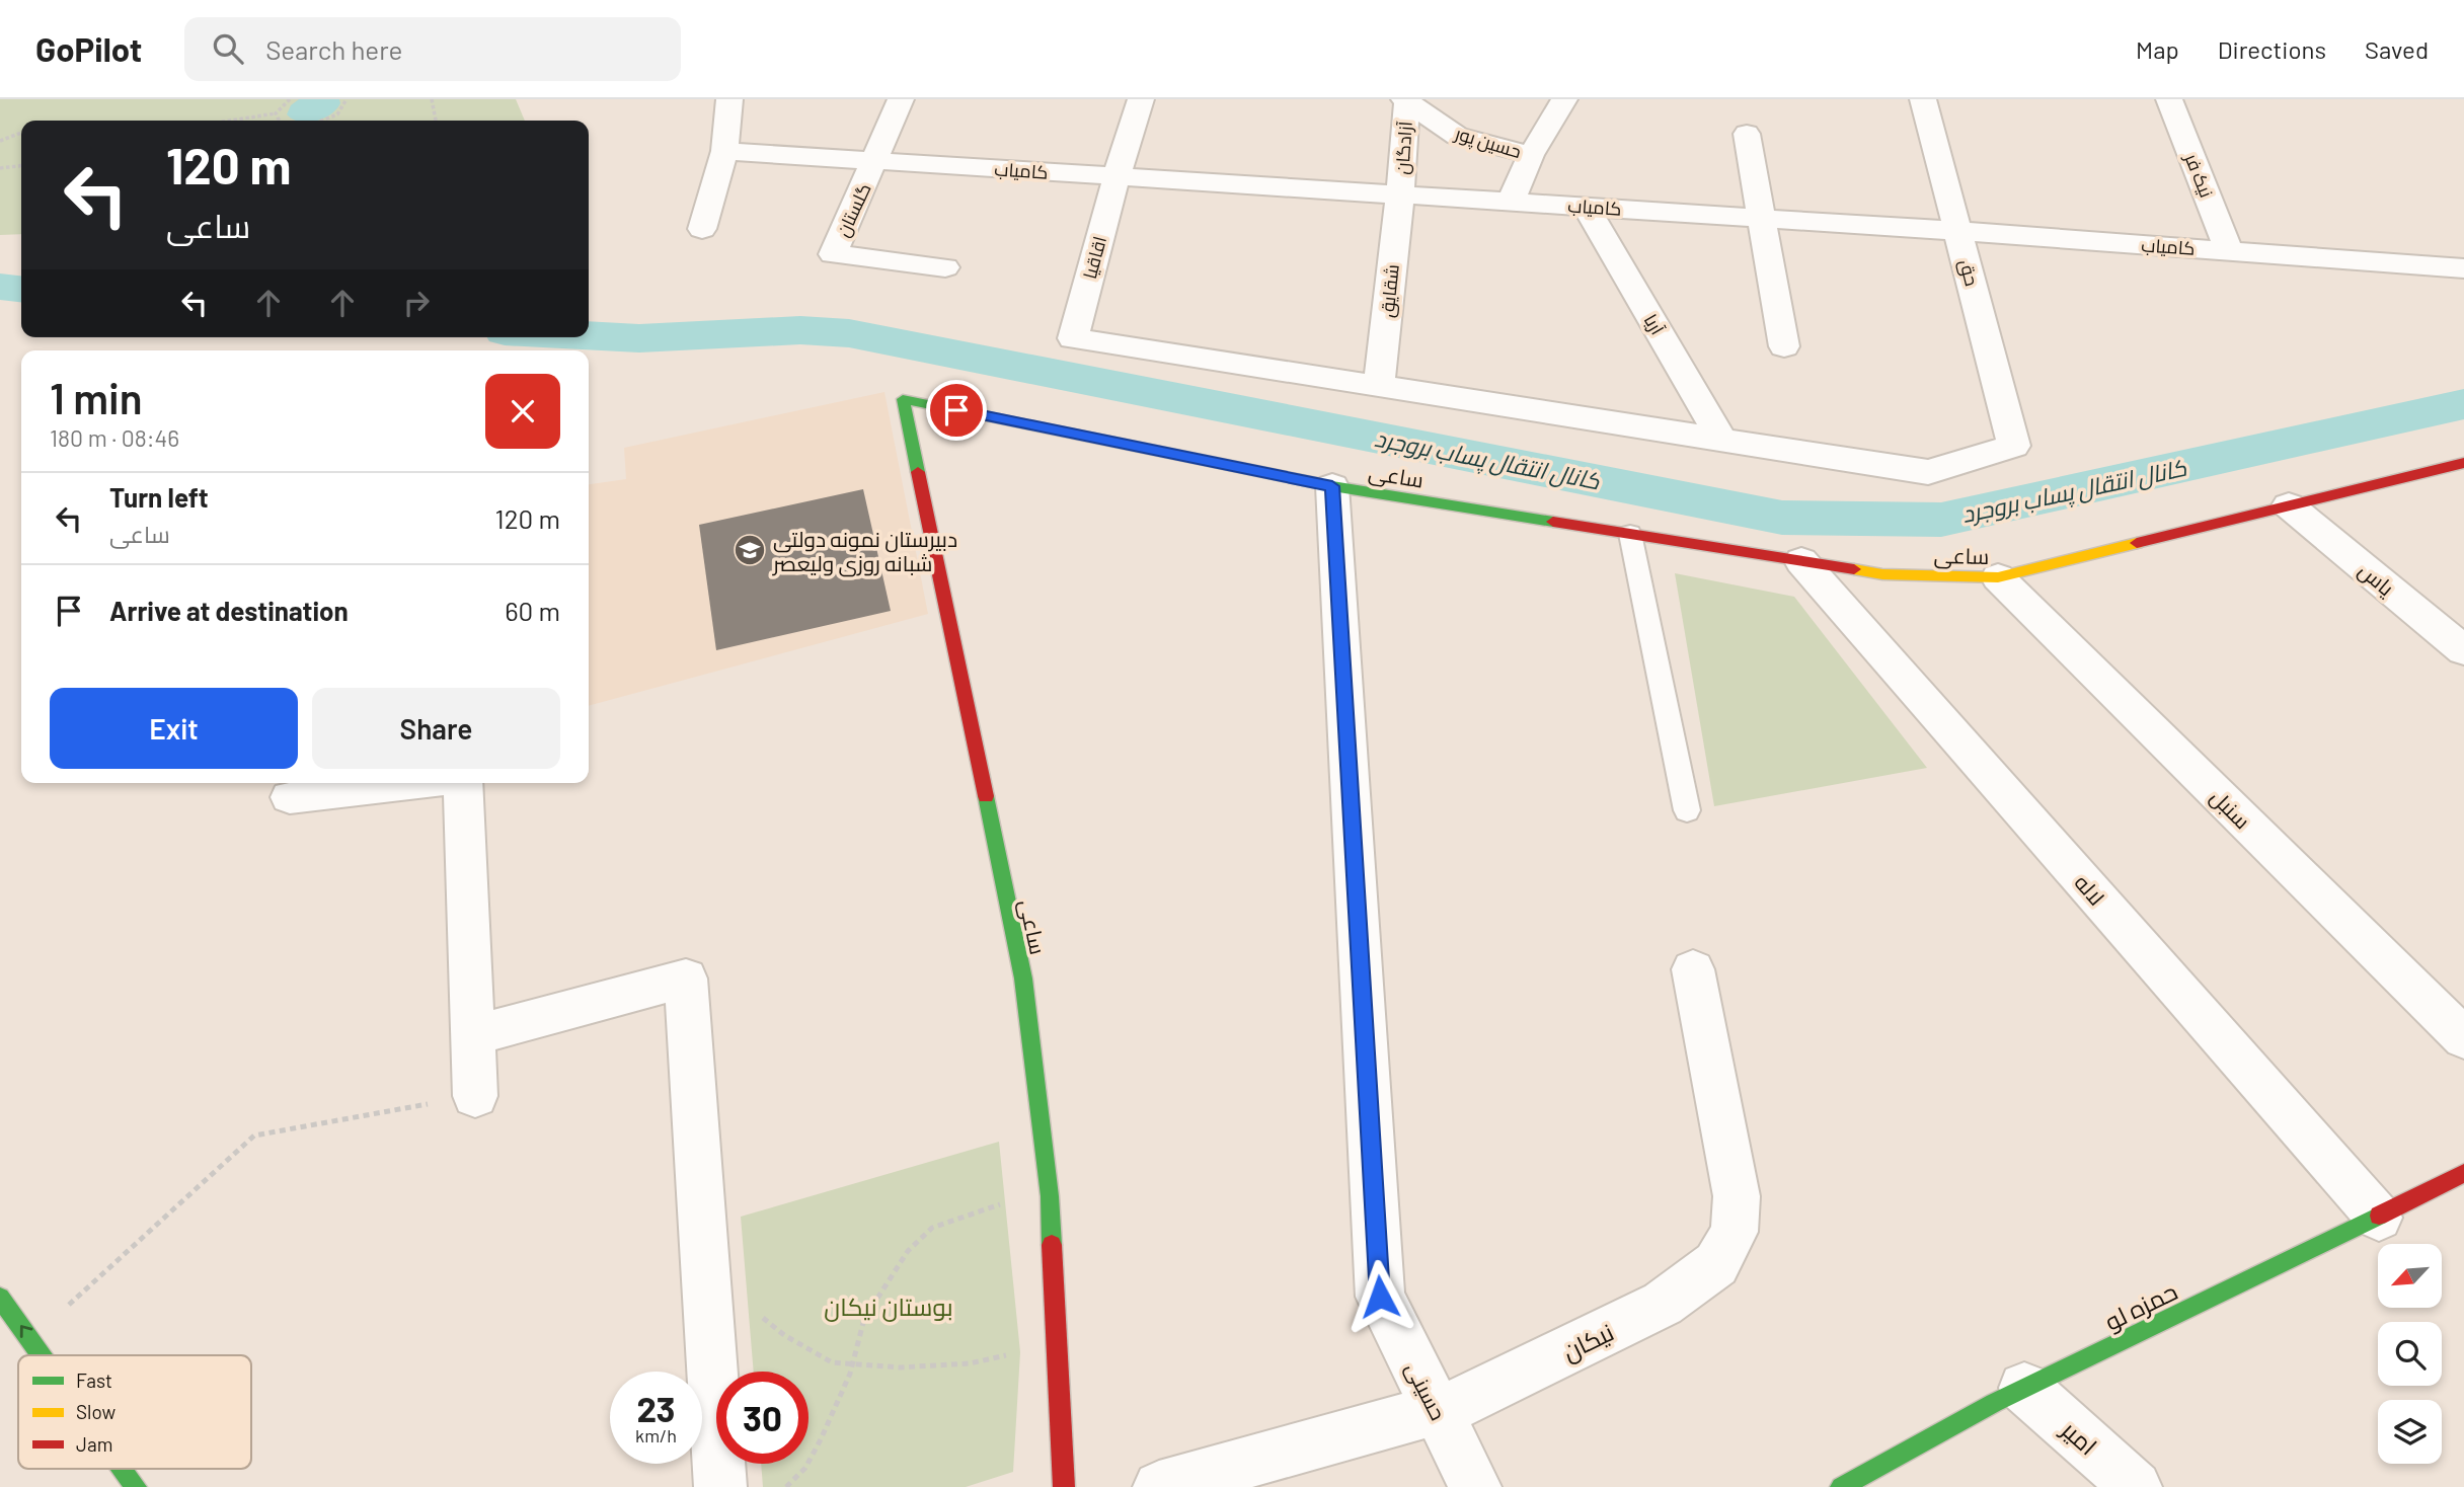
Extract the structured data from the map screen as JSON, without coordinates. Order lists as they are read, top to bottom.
{
  "streets": {
    "street": [
      "حسین پور",
      "آزادگان",
      "کامیاب",
      "نیک فر",
      "گلستان",
      "اقاقیا",
      "حق",
      "شقایق",
      "آریا",
      "ساعی",
      "یاس",
      "سنبل",
      "لاله",
      "حمزه لو",
      "نیکان",
      "حسینی",
      "امیر"
    ]
  },
  "crossings": [
    ["حسین پور", "آزادگان"],
    ["حسین پور", "کامیاب"],
    ["آزادگان", "کامیاب"],
    ["آزادگان", "شقایق"],
    ["کامیاب", "نیک فر"],
    ["کامیاب", "گلستان"],
    ["کامیاب", "اقاقیا"],
    ["کامیاب", "حق"],
    ["کامیاب", "شقایق"],
    ["کامیاب", "آریا"],
    ["اقاقیا", "شقایق"],
    ["حق", "آریا"],
    ["ساعی", "یاس"],
    ["ساعی", "سنبل"],
    ["ساعی", "لاله"],
    ["ساعی", "حسینی"],
    ["لاله", "حمزه لو"],
    ["حمزه لو", "امیر"],
    ["نیکان", "حسینی"]
  ],
  "water": ["کانال انتقال پساب بروجرد"],
  "parks": ["بوستان نیکان"],
  "places": {
    "school or university": ["دبیرستان نمونه دولتی شبانه روزی ولیعصر"]
  },
  "legend": ["Fast", "Slow", "Jam"],
  "north": "bottom left",
  "page": {
    "header": "GoPilot",
    "search": "Search here",
    "nav": ["Map", "Directions", "Saved"],
    "turn": ["120 m", "ساعی"],
    "heading": ["1 min", "180 m · 08:46"],
    "list": [
      {
        "name": "Turn left",
        "note": "ساعی",
        "value": "120 m"
      },
      {
        "name": "Arrive at destination",
        "value": "60 m"
      }
    ],
    "buttons": ["Exit", "Share"],
    "speed": "23 km/h",
    "limit": "30"
  }
}
